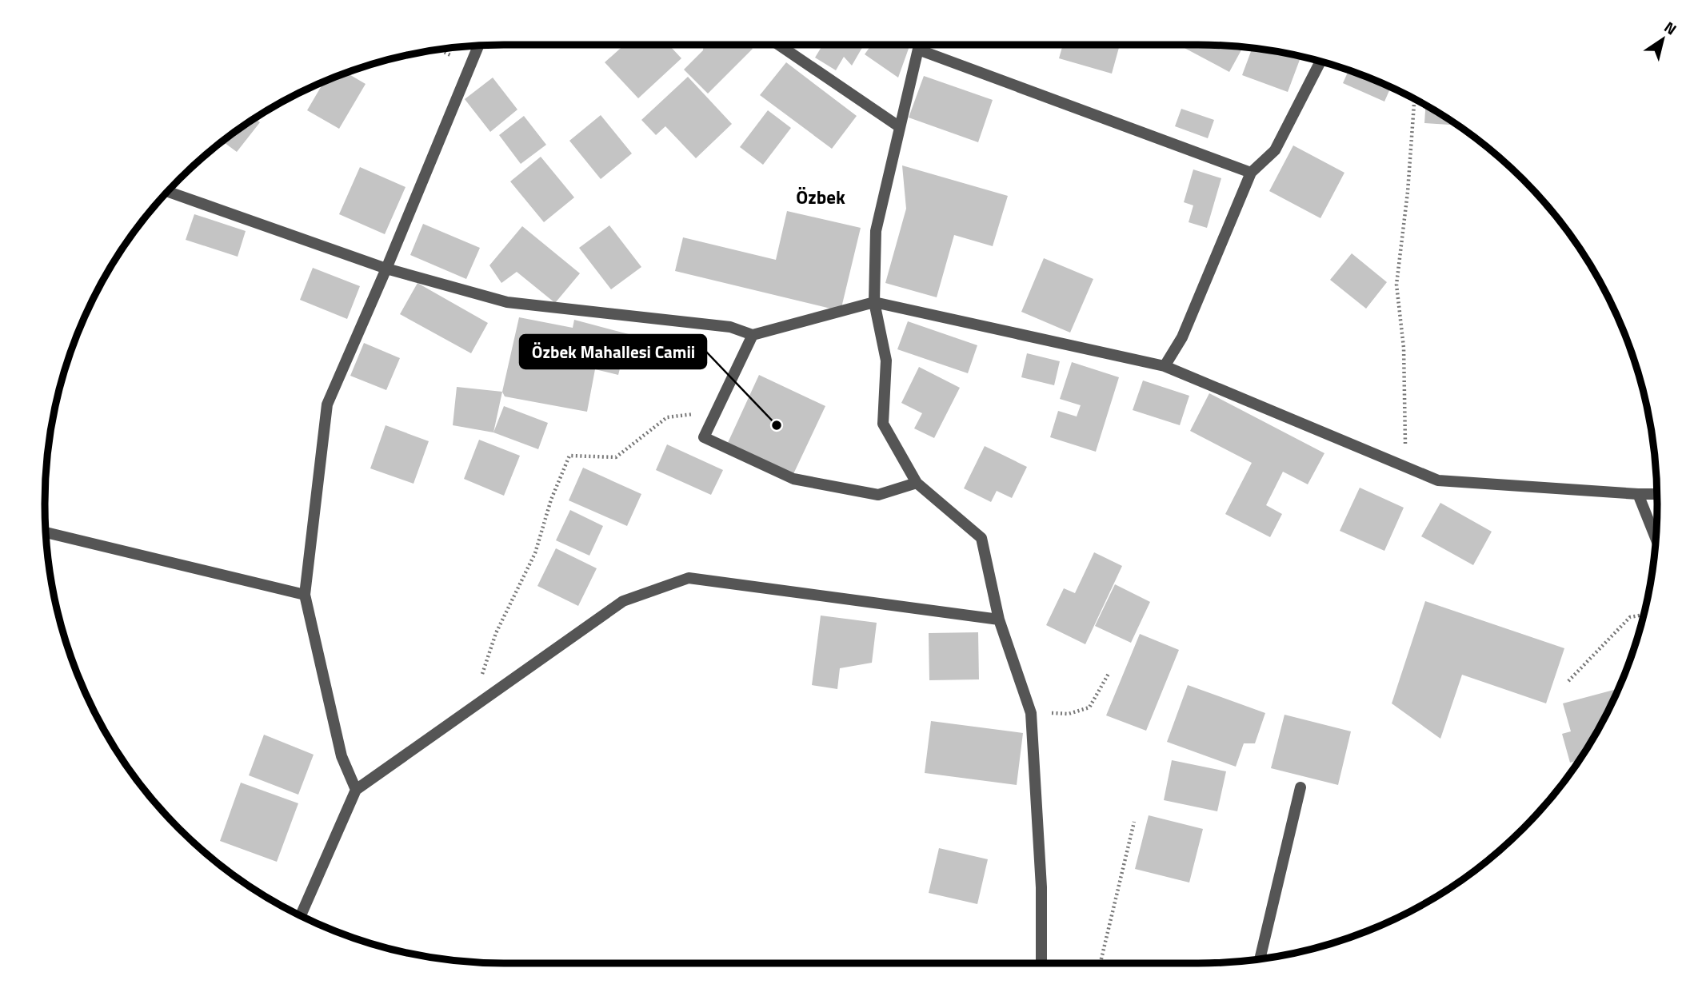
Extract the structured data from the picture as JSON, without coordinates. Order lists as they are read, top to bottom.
{
  "districts": ["Özbek"],
  "places": ["Özbek Mahallesi Camii"],
  "north": "top right"
}
